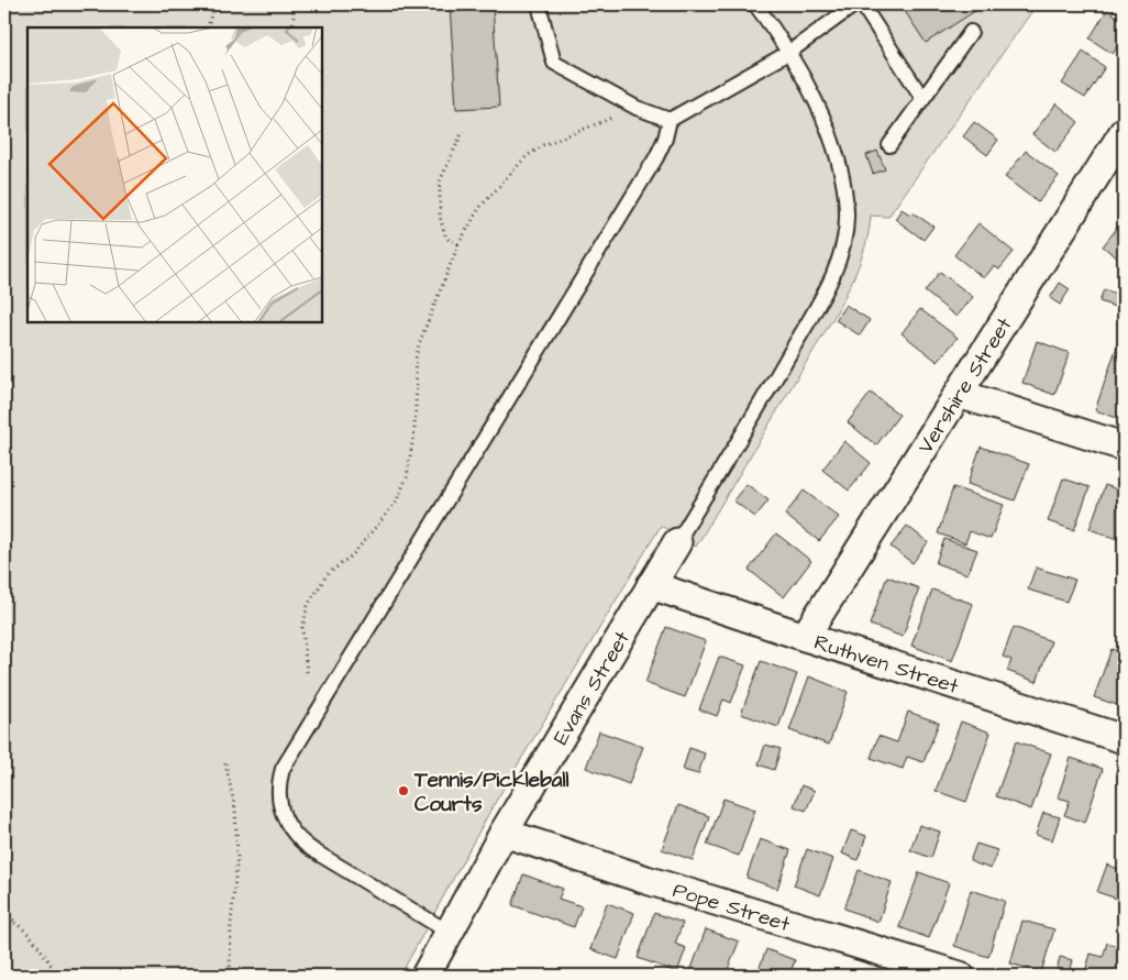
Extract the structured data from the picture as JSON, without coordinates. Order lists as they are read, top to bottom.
{
  "streets": {
    "street": [
      "Vershire Street",
      "Ruthven Street",
      "Evans Street",
      "Pope Street"
    ]
  },
  "crossings": [
    ["Vershire Street", "Ruthven Street"],
    ["Ruthven Street", "Evans Street"],
    ["Evans Street", "Pope Street"]
  ],
  "places": ["Tennis/Pickleball Courts"]
}
